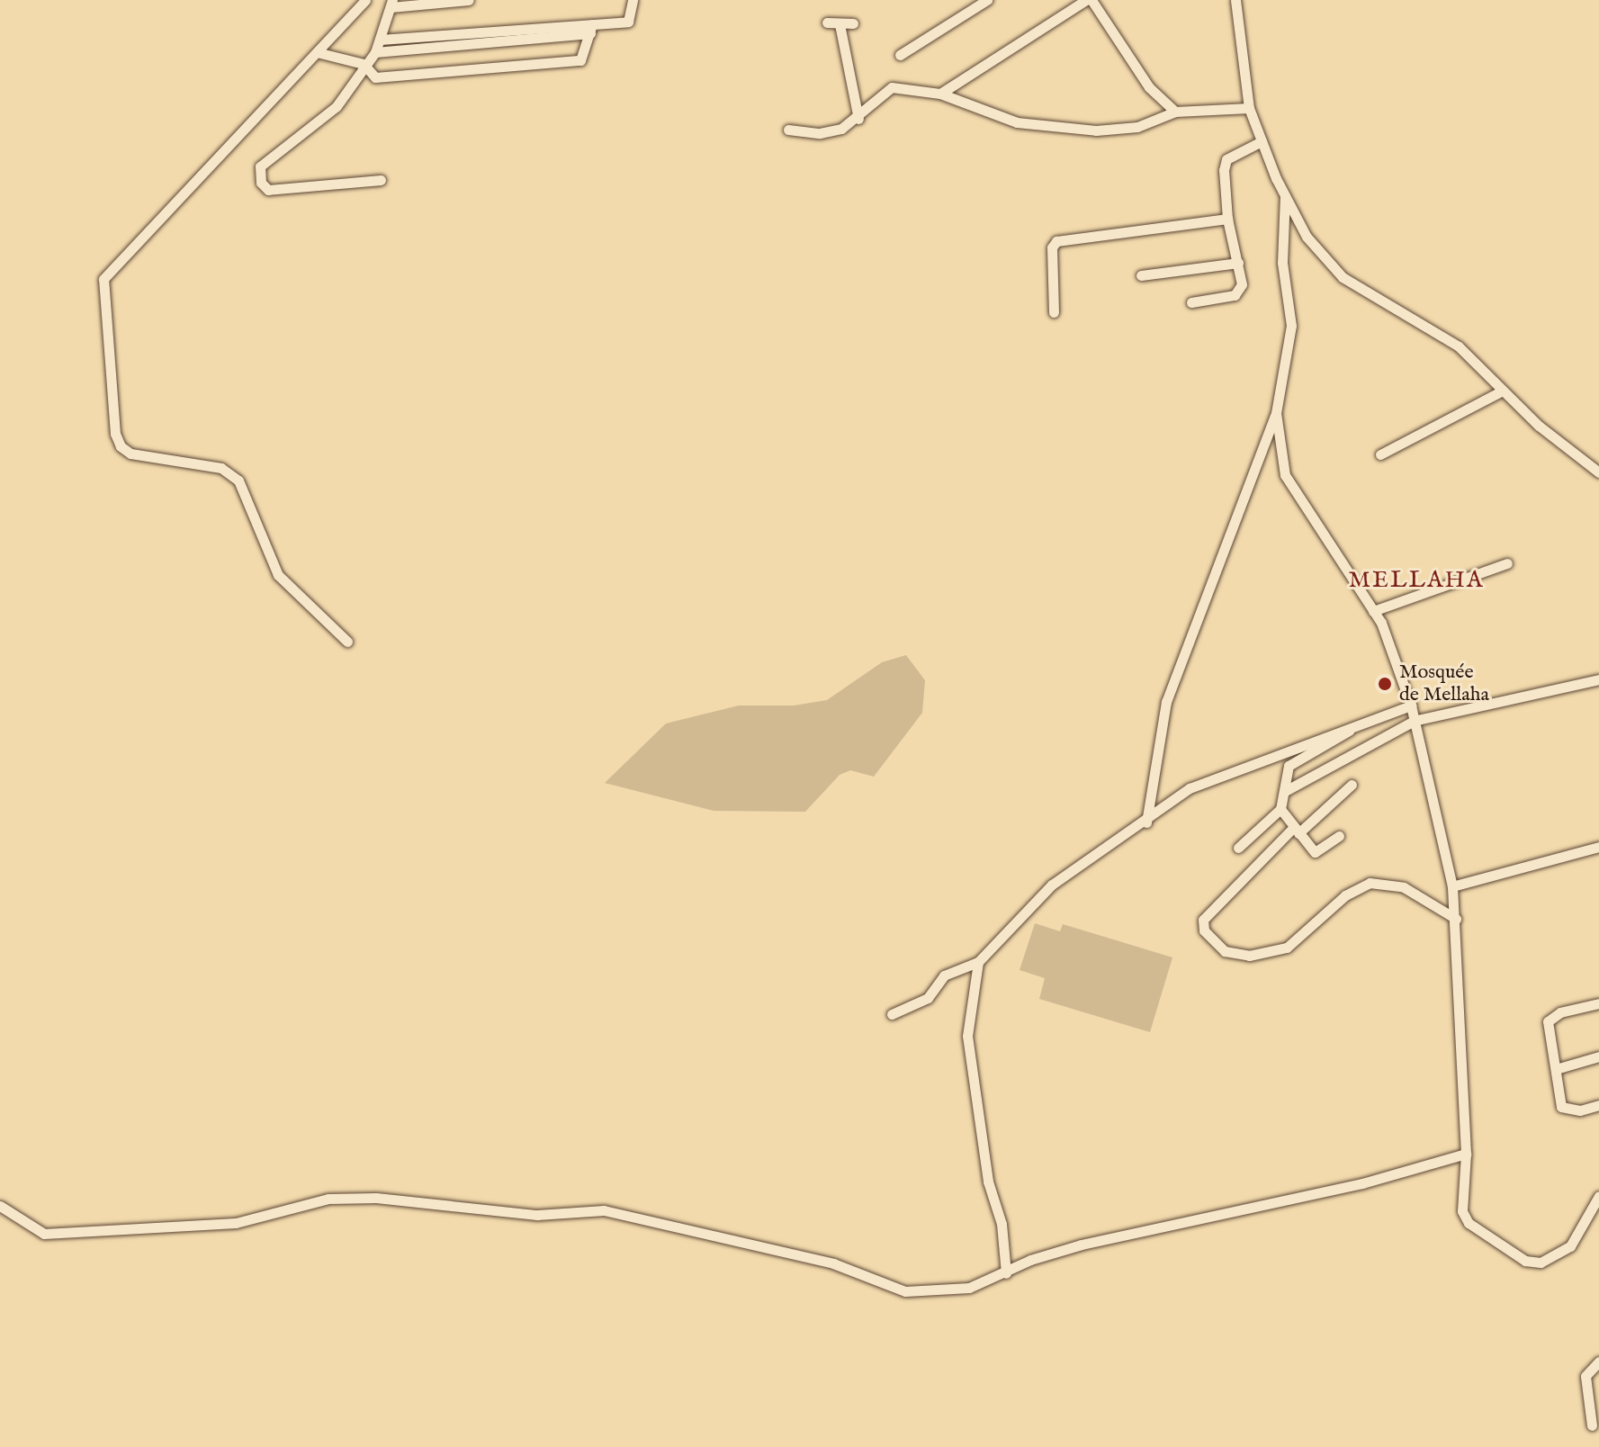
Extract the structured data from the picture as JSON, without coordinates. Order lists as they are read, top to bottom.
{
  "districts": ["MELLAHA"],
  "places": ["Mosquée de Mellaha"]
}
